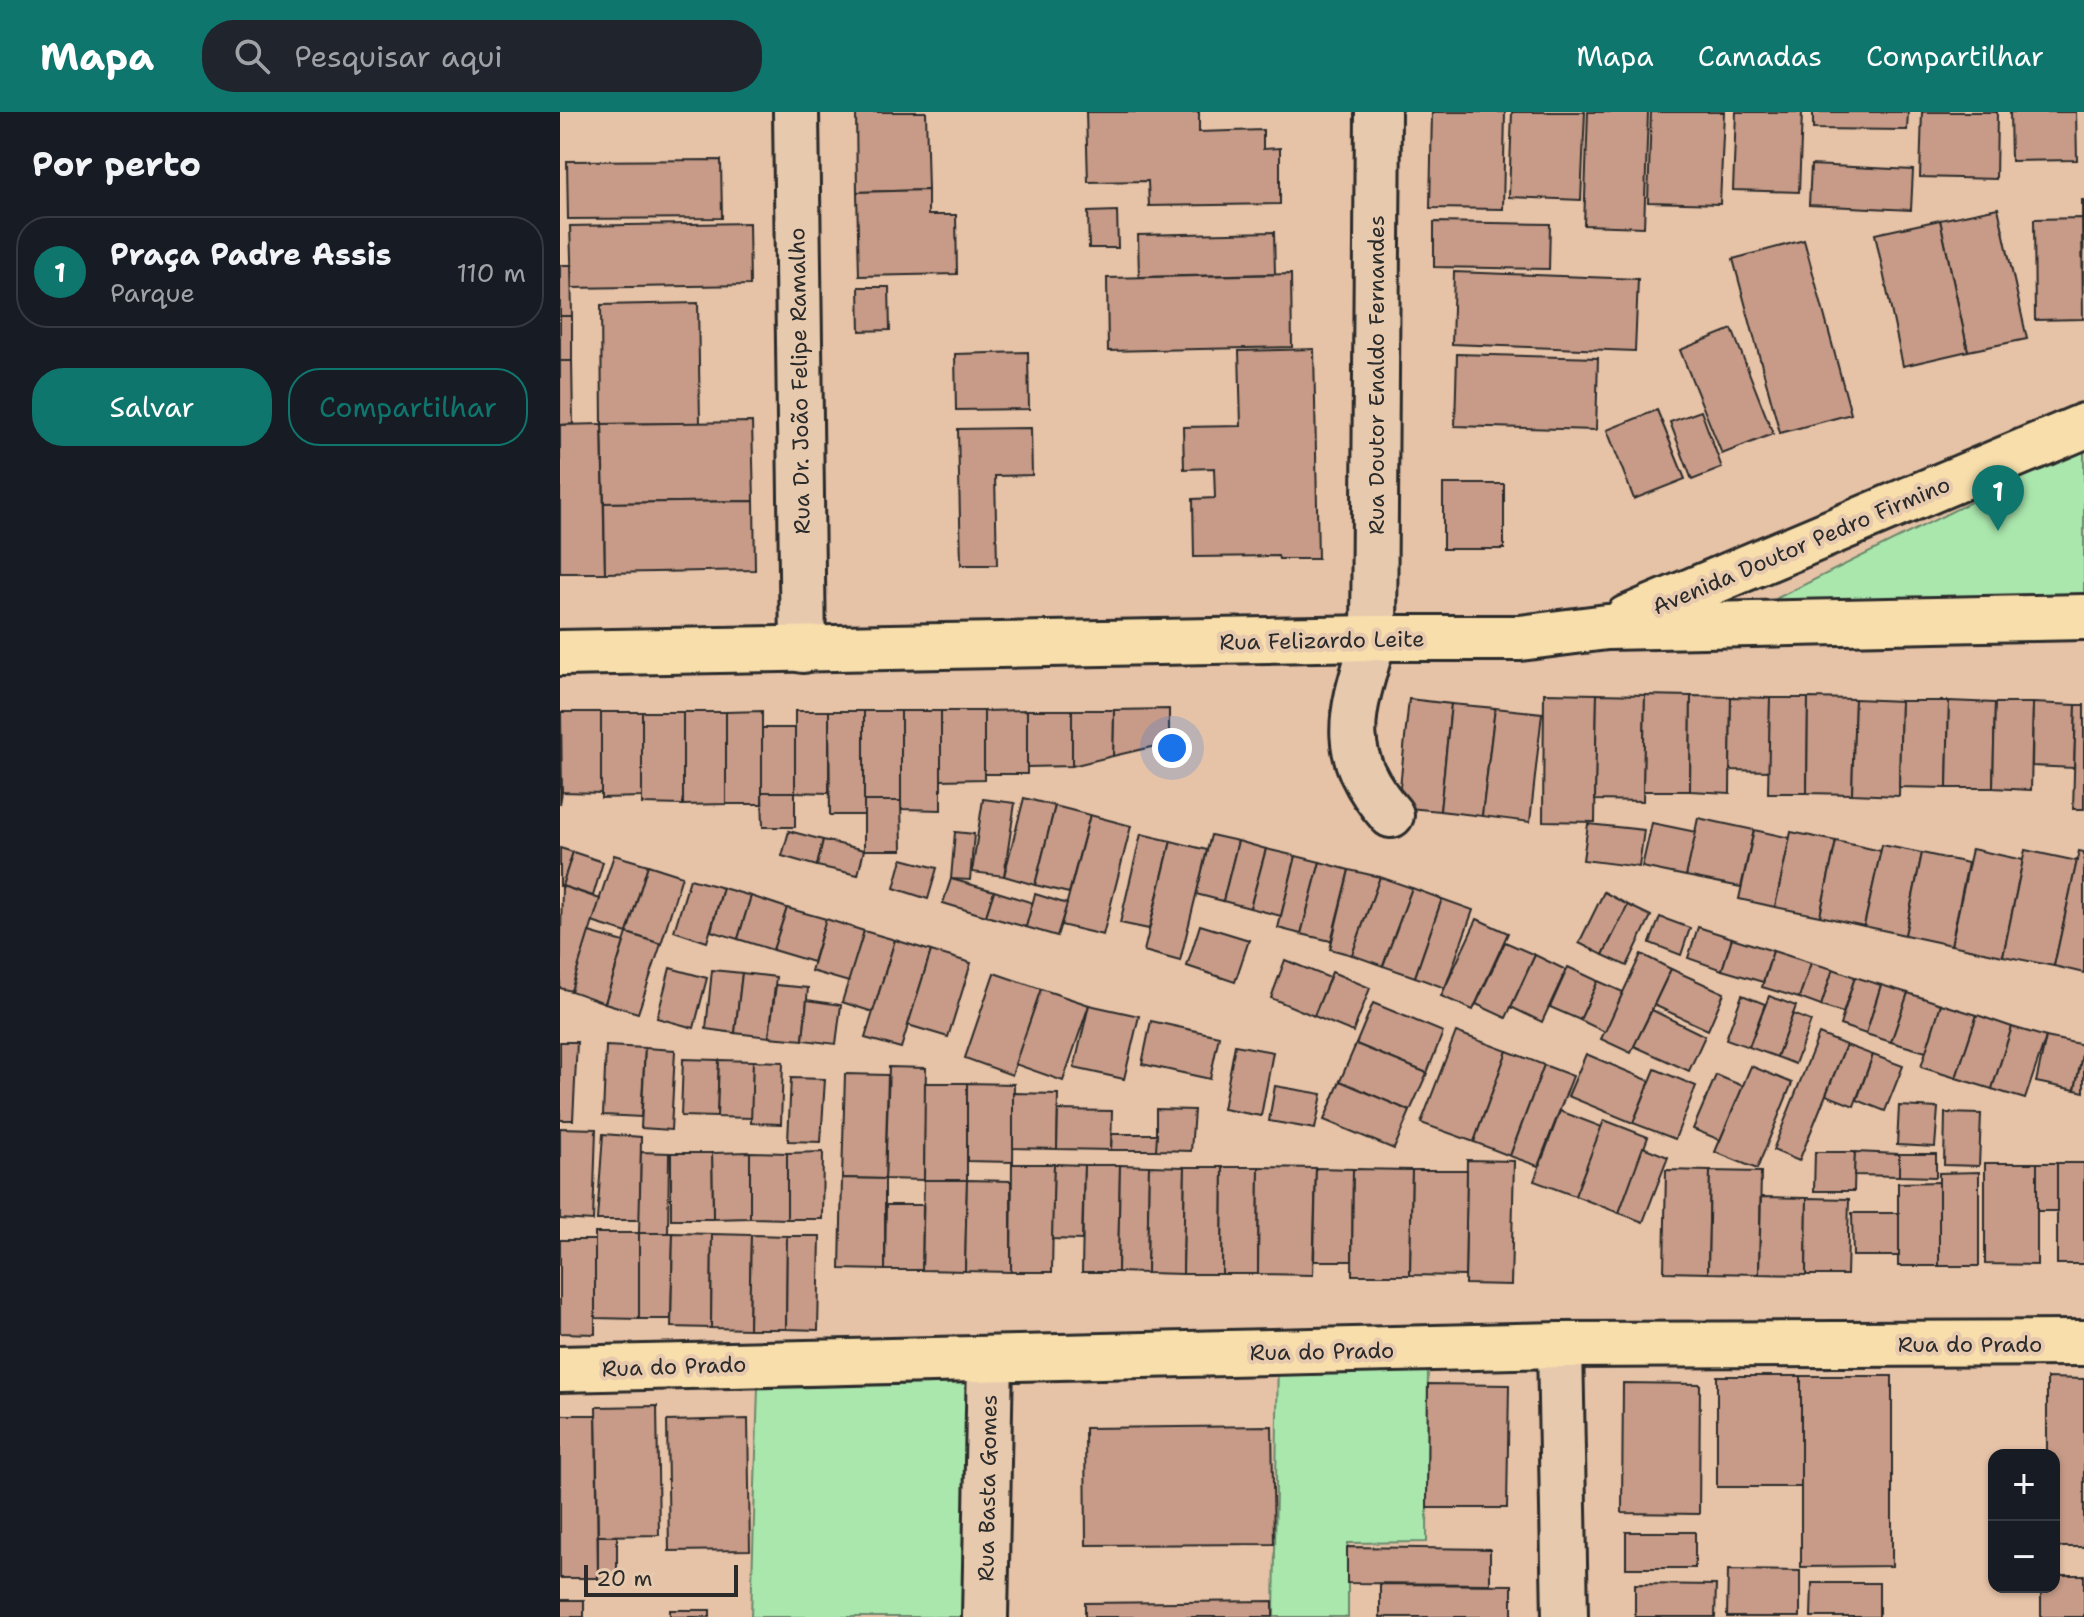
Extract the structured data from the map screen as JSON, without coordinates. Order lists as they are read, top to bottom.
{
  "streets": {
    "main road": ["Avenida Doutor Pedro Firmino", "Rua Felizardo Leite", "Rua do Prado"],
    "street": ["Rua Doutor Enaldo Fernandes", "Rua Dr. João Felipe Ramalho", "Rua Basta Gomes"]
  },
  "crossings": [
    ["Rua Doutor Enaldo Fernandes", "Rua Felizardo Leite"],
    ["Rua Dr. João Felipe Ramalho", "Rua Felizardo Leite"],
    ["Avenida Doutor Pedro Firmino", "Rua Felizardo Leite"],
    ["Rua do Prado", "Rua Basta Gomes"]
  ],
  "scale_bar": "20 m",
  "page": {
    "header": "Mapa",
    "search": "Pesquisar aqui",
    "nav": ["Mapa", "Camadas", "Compartilhar"],
    "heading": "Por perto",
    "list": [
      {
        "mark": "1",
        "name": "Praça Padre Assis",
        "note": "Parque",
        "value": "110 m"
      }
    ],
    "buttons": ["Salvar", "Compartilhar"],
    "pins": "1",
    "map_buttons": ["+", "−"],
    "scale": "20 m"
  }
}
